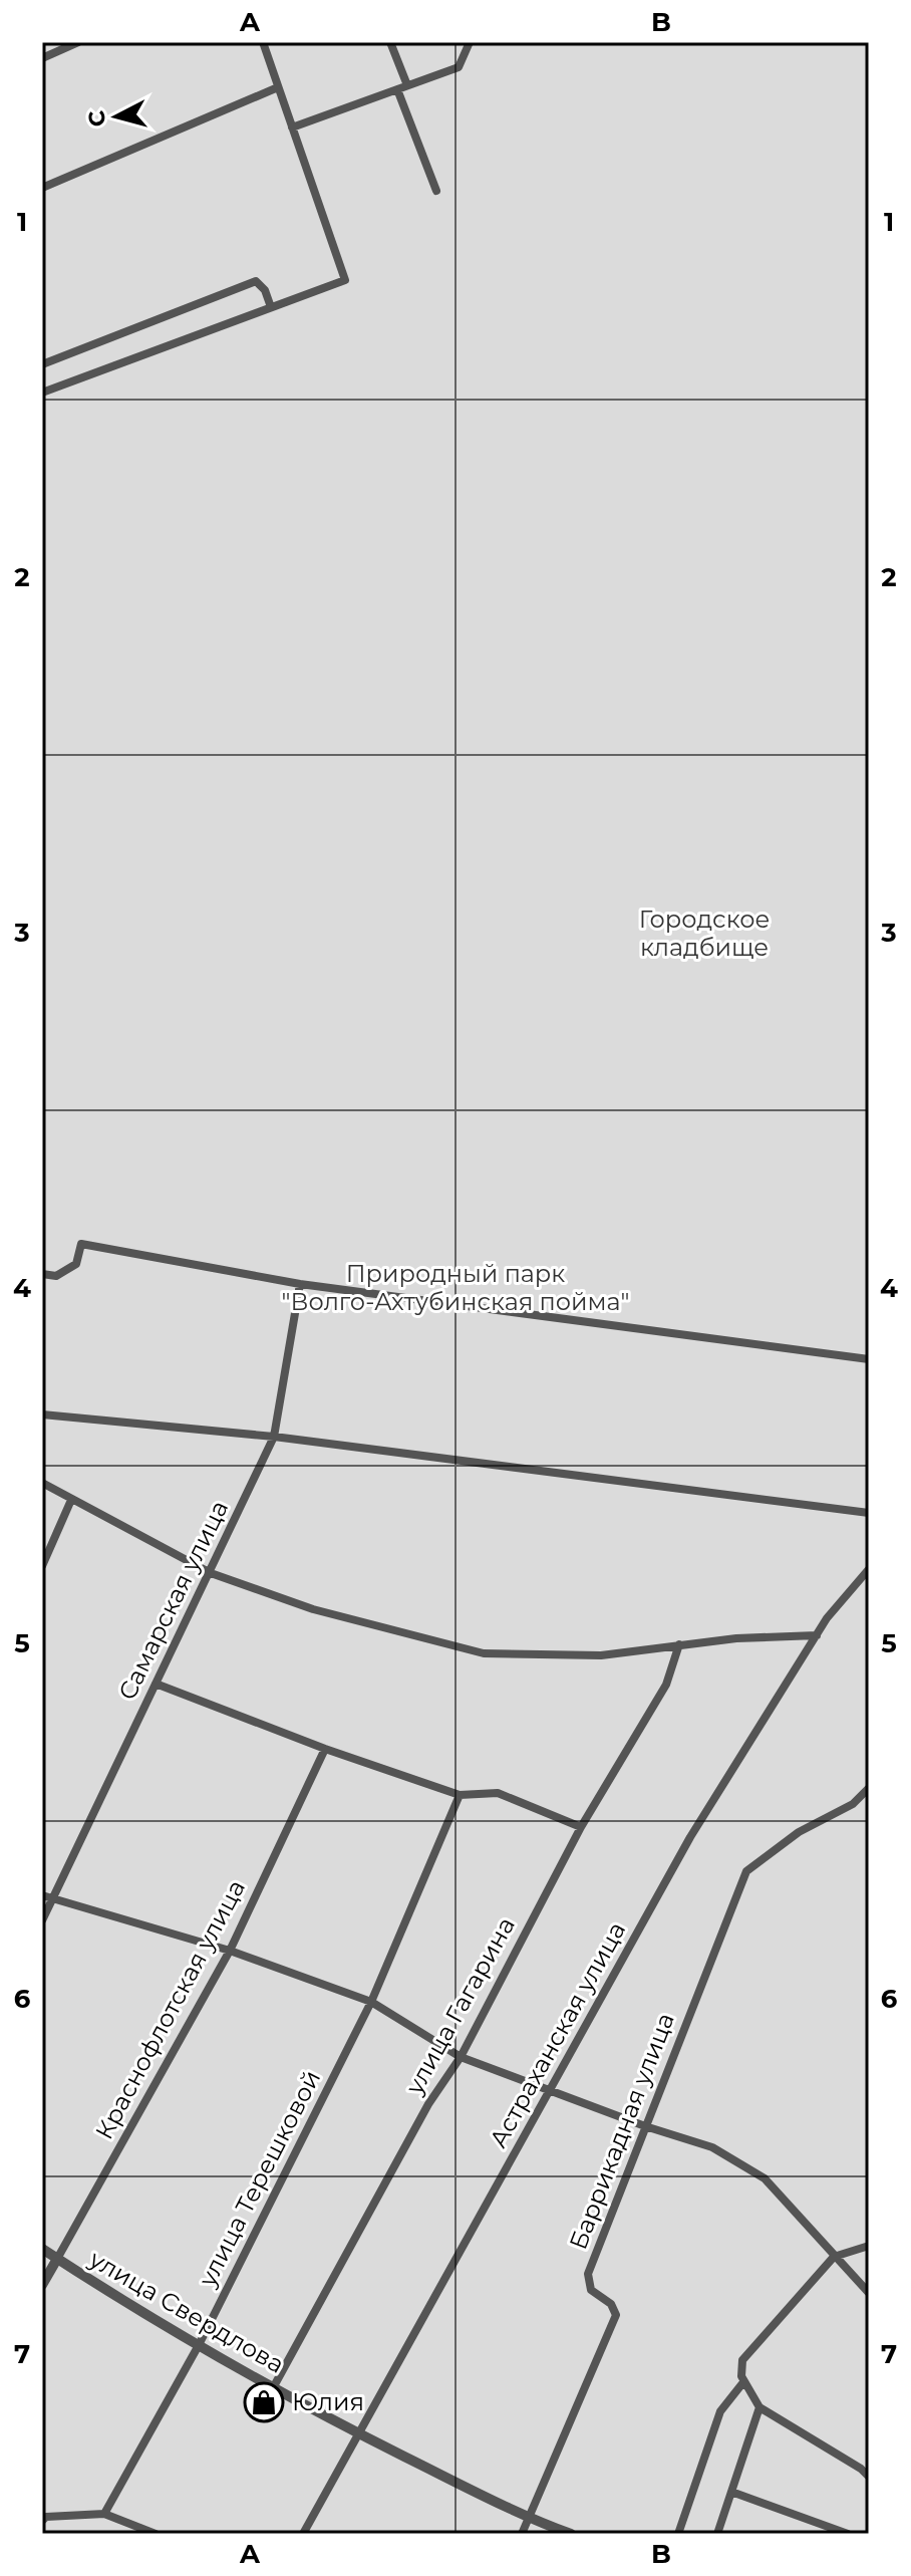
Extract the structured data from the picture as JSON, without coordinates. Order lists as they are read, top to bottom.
{
  "streets": {
    "street": [
      "Самарская улица",
      "улица Гагарина",
      "Краснофлотская улица",
      "Астраханская улица",
      "Баррикадная улица",
      "улица Терешковой",
      "улица Свердлова"
    ]
  },
  "crossings": [
    ["улица Гагарина", "улица Свердлова"],
    ["Краснофлотская улица", "улица Свердлова"],
    ["Астраханская улица", "улица Свердлова"],
    ["Баррикадная улица", "улица Свердлова"],
    ["улица Терешковой", "улица Свердлова"]
  ],
  "parks": ["Городское кладбище", "Природный парк \"Волго-Ахтубинская пойма\""],
  "places": {
    "shop": ["Юлия"]
  },
  "north": "left",
  "grid": {
    "columns": ["A", "B"],
    "rows": [
      "1",
      "2",
      "3",
      "4",
      "5",
      "6",
      "7"
    ]
  }
}
